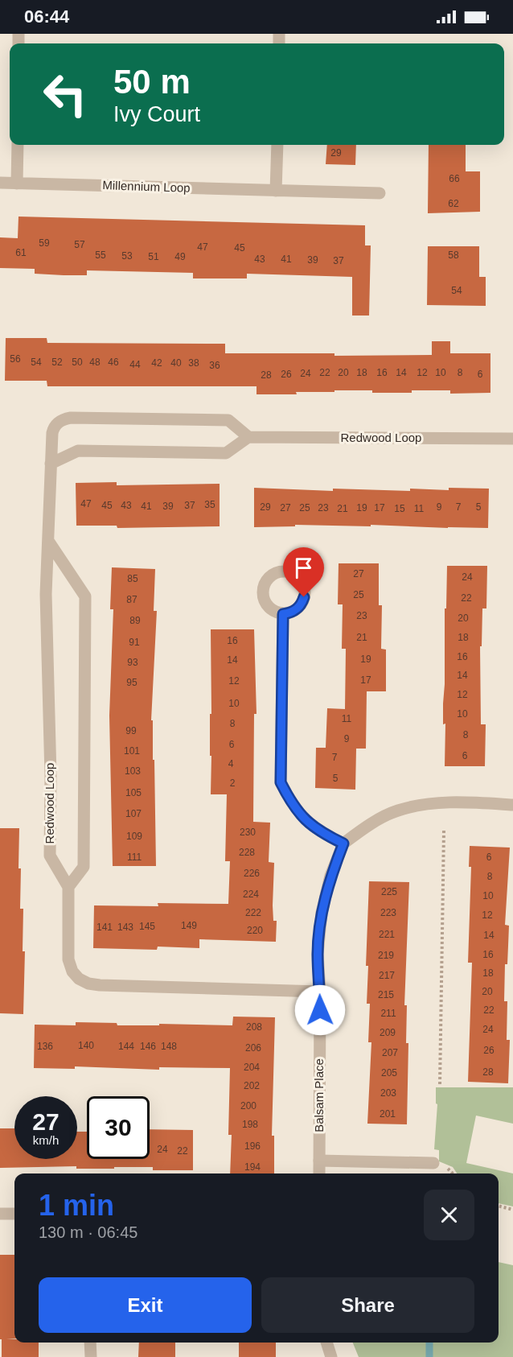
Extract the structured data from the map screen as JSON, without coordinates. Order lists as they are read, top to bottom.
{
  "streets": {
    "street": ["Millennium Loop", "Redwood Loop", "Balsam Place"]
  },
  "house_numbers": [
    "29",
    "66",
    "62",
    "59",
    "57",
    "47",
    "45",
    "61",
    "55",
    "58",
    "53",
    "51",
    "49",
    "43",
    "41",
    "39",
    "37",
    "54",
    "56",
    "54",
    "52",
    "50",
    "48",
    "46",
    "42",
    "40",
    "38",
    "44",
    "36",
    "22",
    "20",
    "18",
    "16",
    "14",
    "12",
    "10",
    "8",
    "24",
    "26",
    "6",
    "28",
    "47",
    "35",
    "45",
    "43",
    "37",
    "41",
    "39",
    "29",
    "9",
    "7",
    "5",
    "27",
    "25",
    "23",
    "19",
    "17",
    "21",
    "15",
    "11",
    "27",
    "24",
    "85",
    "25",
    "22",
    "87",
    "23",
    "20",
    "89",
    "21",
    "18",
    "16",
    "91",
    "16",
    "19",
    "14",
    "93",
    "14",
    "17",
    "12",
    "95",
    "12",
    "10",
    "10",
    "11",
    "8",
    "99",
    "8",
    "9",
    "6",
    "101",
    "6",
    "7",
    "4",
    "103",
    "5",
    "2",
    "105",
    "107",
    "230",
    "109",
    "228",
    "111",
    "6",
    "226",
    "8",
    "225",
    "224",
    "10",
    "222",
    "223",
    "12",
    "149",
    "145",
    "141",
    "143",
    "220",
    "221",
    "14",
    "16",
    "219",
    "18",
    "217",
    "20",
    "215",
    "22",
    "211",
    "208",
    "24",
    "209",
    "140",
    "136",
    "144",
    "146",
    "148",
    "206",
    "26",
    "207",
    "204",
    "28",
    "205",
    "202",
    "203",
    "200",
    "201",
    "198",
    "196",
    "24",
    "22",
    "194"
  ],
  "page": {
    "status": "06:44",
    "turn": ["50 m", "Ivy Court"],
    "speed": "27 km/h",
    "limit": "30",
    "heading": ["1 min", "130 m · 06:45"],
    "buttons": ["Exit", "Share"]
  }
}
